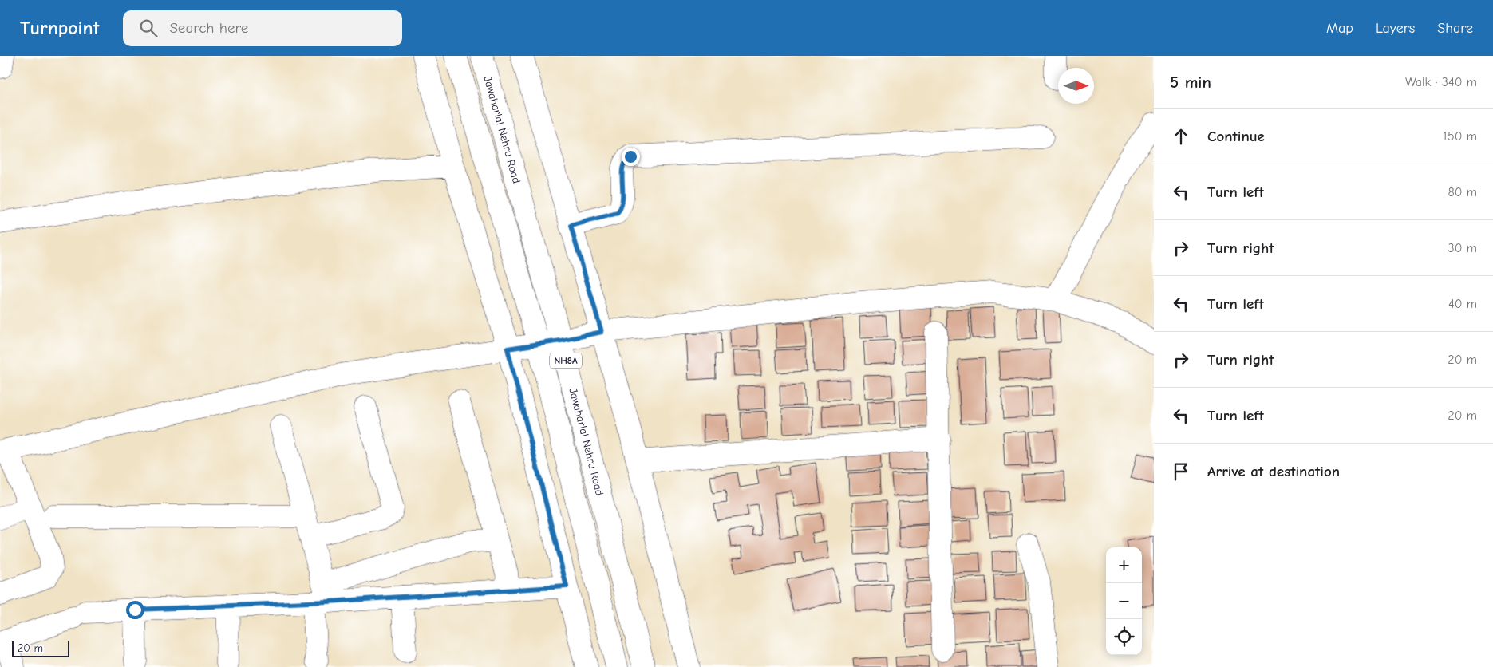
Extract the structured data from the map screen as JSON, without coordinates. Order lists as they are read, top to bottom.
{
  "streets": {
    "street": ["Jawaharlal Nehru Road", "NH8A"]
  },
  "scale_bar": "20 m",
  "north": "right",
  "page": {
    "header": "Turnpoint",
    "search": "Search here",
    "nav": ["Map", "Layers", "Share"],
    "heading": ["5 min", "Walk · 340 m"],
    "list": [
      ["Continue", "150 m"],
      ["Turn left", "80 m"],
      ["Turn right", "30 m"],
      ["Turn left", "40 m"],
      ["Turn right", "20 m"],
      ["Turn left", "20 m"],
      "Arrive at destination"
    ],
    "map_buttons": ["+", "−"],
    "scale": "20 m"
  }
}
